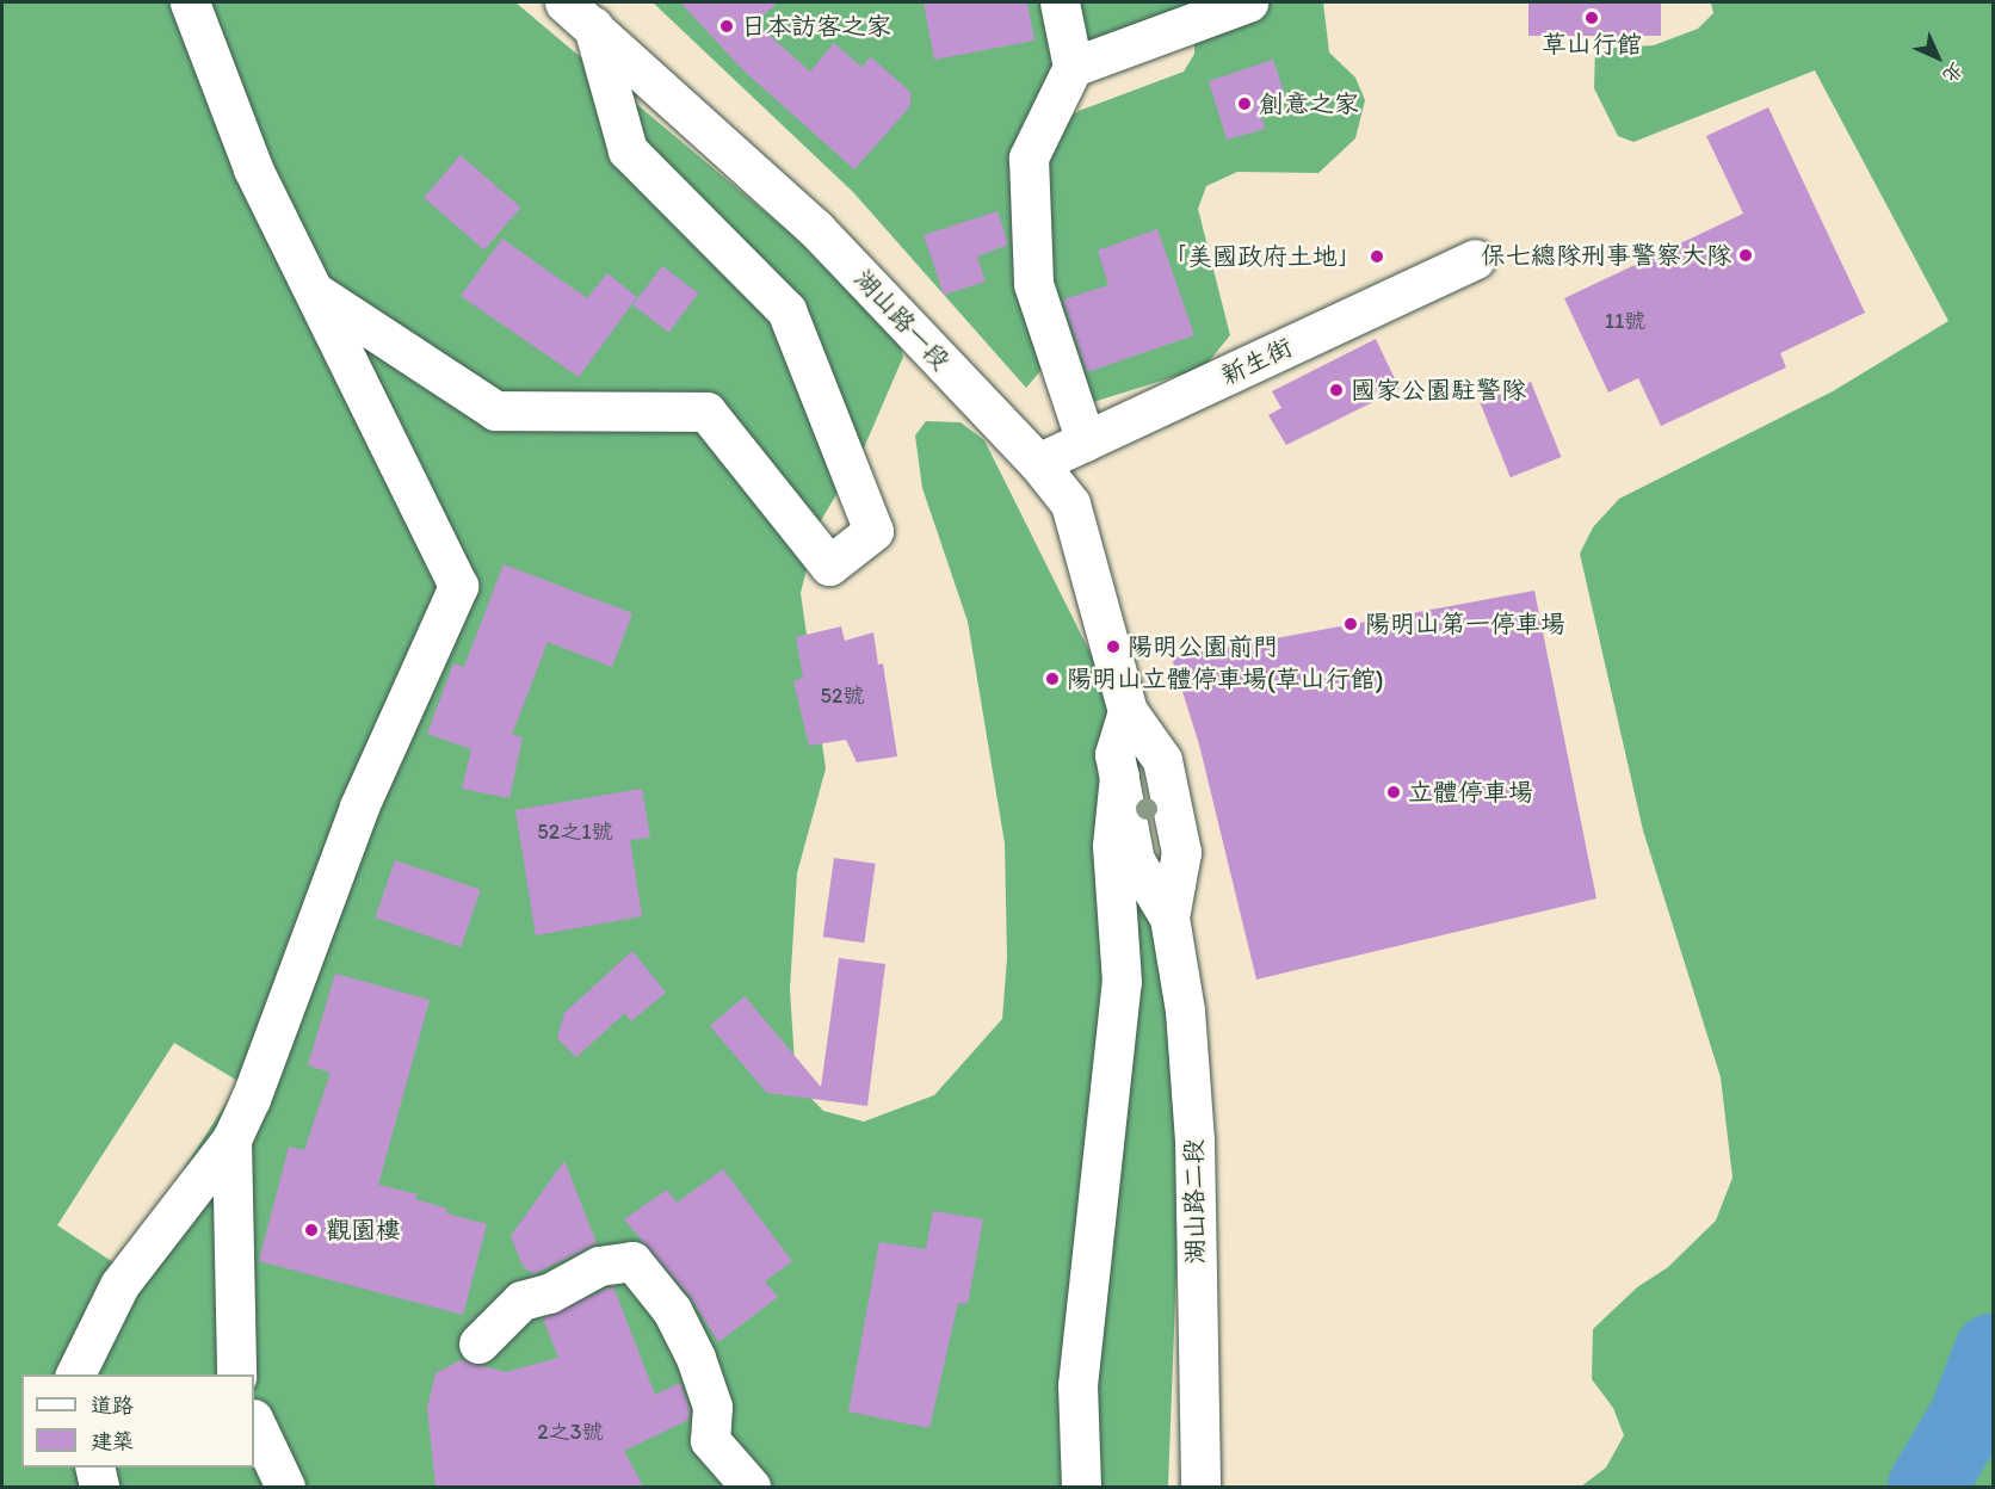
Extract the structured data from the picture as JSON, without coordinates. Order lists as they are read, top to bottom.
{
  "streets": {
    "street": ["湖山路一段", "新生街", "湖山路二段"]
  },
  "crossings": [
    ["湖山路一段", "新生街"],
    ["湖山路一段", "湖山路二段"]
  ],
  "places": [
    "草山行館",
    "日本訪客之家",
    "創意之家",
    "保七總隊刑事警察大隊",
    "「美國政府土地」",
    "國家公園駐警隊",
    "陽明山第一停車場",
    "陽明公園前門",
    "陽明山立體停車場(草山行館)",
    "立體停車場",
    "觀園樓"
  ],
  "house_numbers": [
    "11號",
    "52號",
    "52之1號",
    "2之3號"
  ],
  "legend": ["道路", "建築"],
  "north": "bottom right"
}
